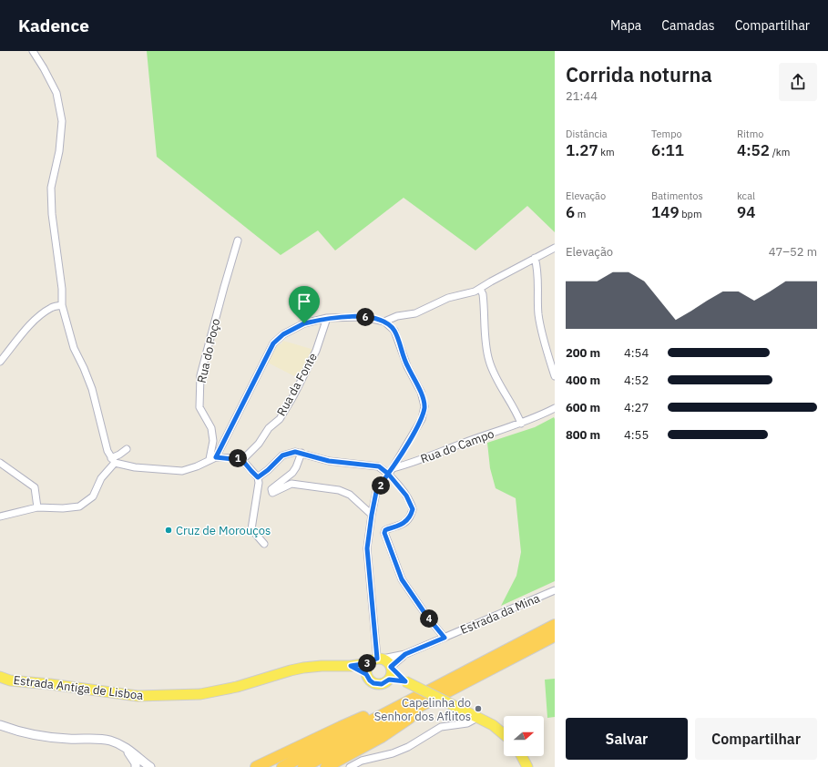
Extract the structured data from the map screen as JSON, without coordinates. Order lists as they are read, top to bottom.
{
  "streets": {
    "main road": ["Estrada Antiga de Lisboa"],
    "street": [
      "Rua do Poço",
      "Rua da Fonte",
      "Rua do Campo",
      "Estrada da Mina"
    ]
  },
  "crossings": [
    ["Estrada da Mina", "Estrada Antiga de Lisboa"]
  ],
  "places": ["Cruz de Morouços", "Capelinha do Senhor dos Aflitos"],
  "north": "right",
  "page": {
    "header": "Kadence",
    "nav": ["Mapa", "Camadas", "Compartilhar"],
    "heading": ["Corrida noturna", "21:44"],
    "stats": [
      ["Distância", "1.27 km"],
      ["Tempo", "6:11"],
      ["Ritmo", "4:52 /km"],
      ["Elevação", "6 m"],
      ["Batimentos", "149 bpm"],
      ["kcal", "94"]
    ],
    "chart": ["Elevação", "47–52 m"],
    "pins": [
      "6",
      "1",
      "2",
      "4",
      "3"
    ],
    "list": [
      {
        "name": "200 m",
        "note": "4:54"
      },
      {
        "name": "400 m",
        "note": "4:52"
      },
      {
        "name": "600 m",
        "note": "4:27"
      },
      {
        "name": "800 m",
        "note": "4:55"
      }
    ],
    "buttons": ["Salvar", "Compartilhar"]
  }
}
